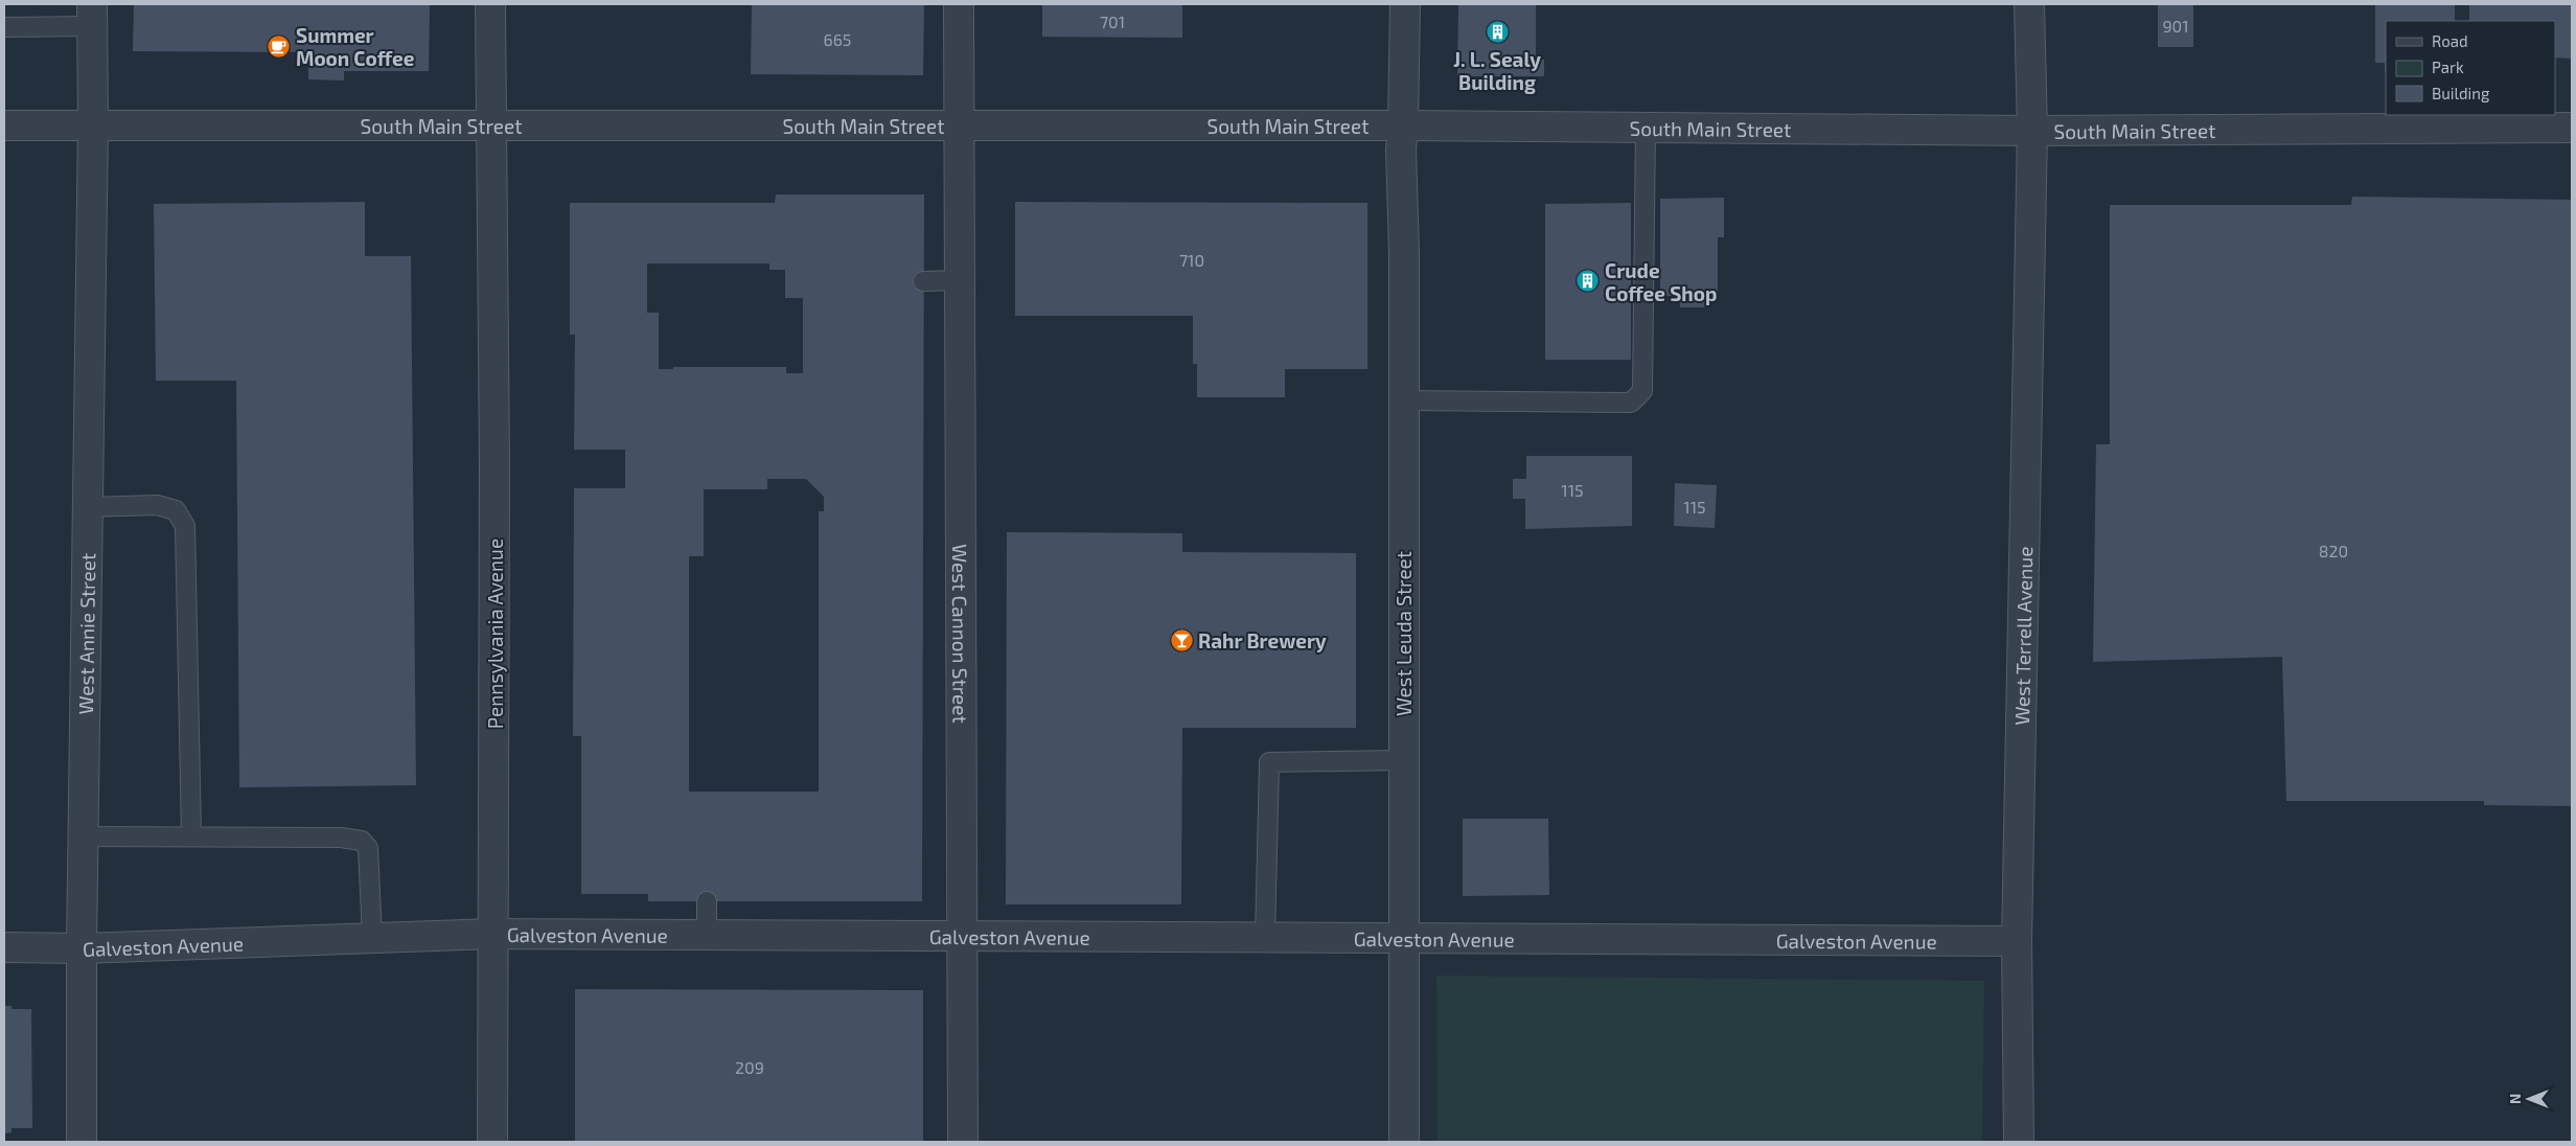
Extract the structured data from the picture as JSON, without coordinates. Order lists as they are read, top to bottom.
{
  "streets": {
    "street": [
      "South Main Street",
      "West Annie Street",
      "Pennsylvania Avenue",
      "West Cannon Street",
      "West Leuda Street",
      "West Terrell Avenue",
      "Galveston Avenue"
    ]
  },
  "crossings": [
    ["South Main Street", "West Annie Street"],
    ["South Main Street", "Pennsylvania Avenue"],
    ["South Main Street", "West Cannon Street"],
    ["South Main Street", "West Leuda Street"],
    ["South Main Street", "West Terrell Avenue"],
    ["West Annie Street", "Galveston Avenue"],
    ["Pennsylvania Avenue", "Galveston Avenue"],
    ["West Cannon Street", "Galveston Avenue"],
    ["West Leuda Street", "Galveston Avenue"],
    ["West Terrell Avenue", "Galveston Avenue"]
  ],
  "places": {
    "building": ["J. L. Sealy Building", "Crude Coffee Shop"],
    "cafe": ["Summer Moon Coffee"],
    "bar": ["Rahr Brewery"]
  },
  "house_numbers": [
    "701",
    "901",
    "665",
    "710",
    "115",
    "115",
    "820",
    "209"
  ],
  "legend": ["Road", "Park", "Building"],
  "north": "left"
}
